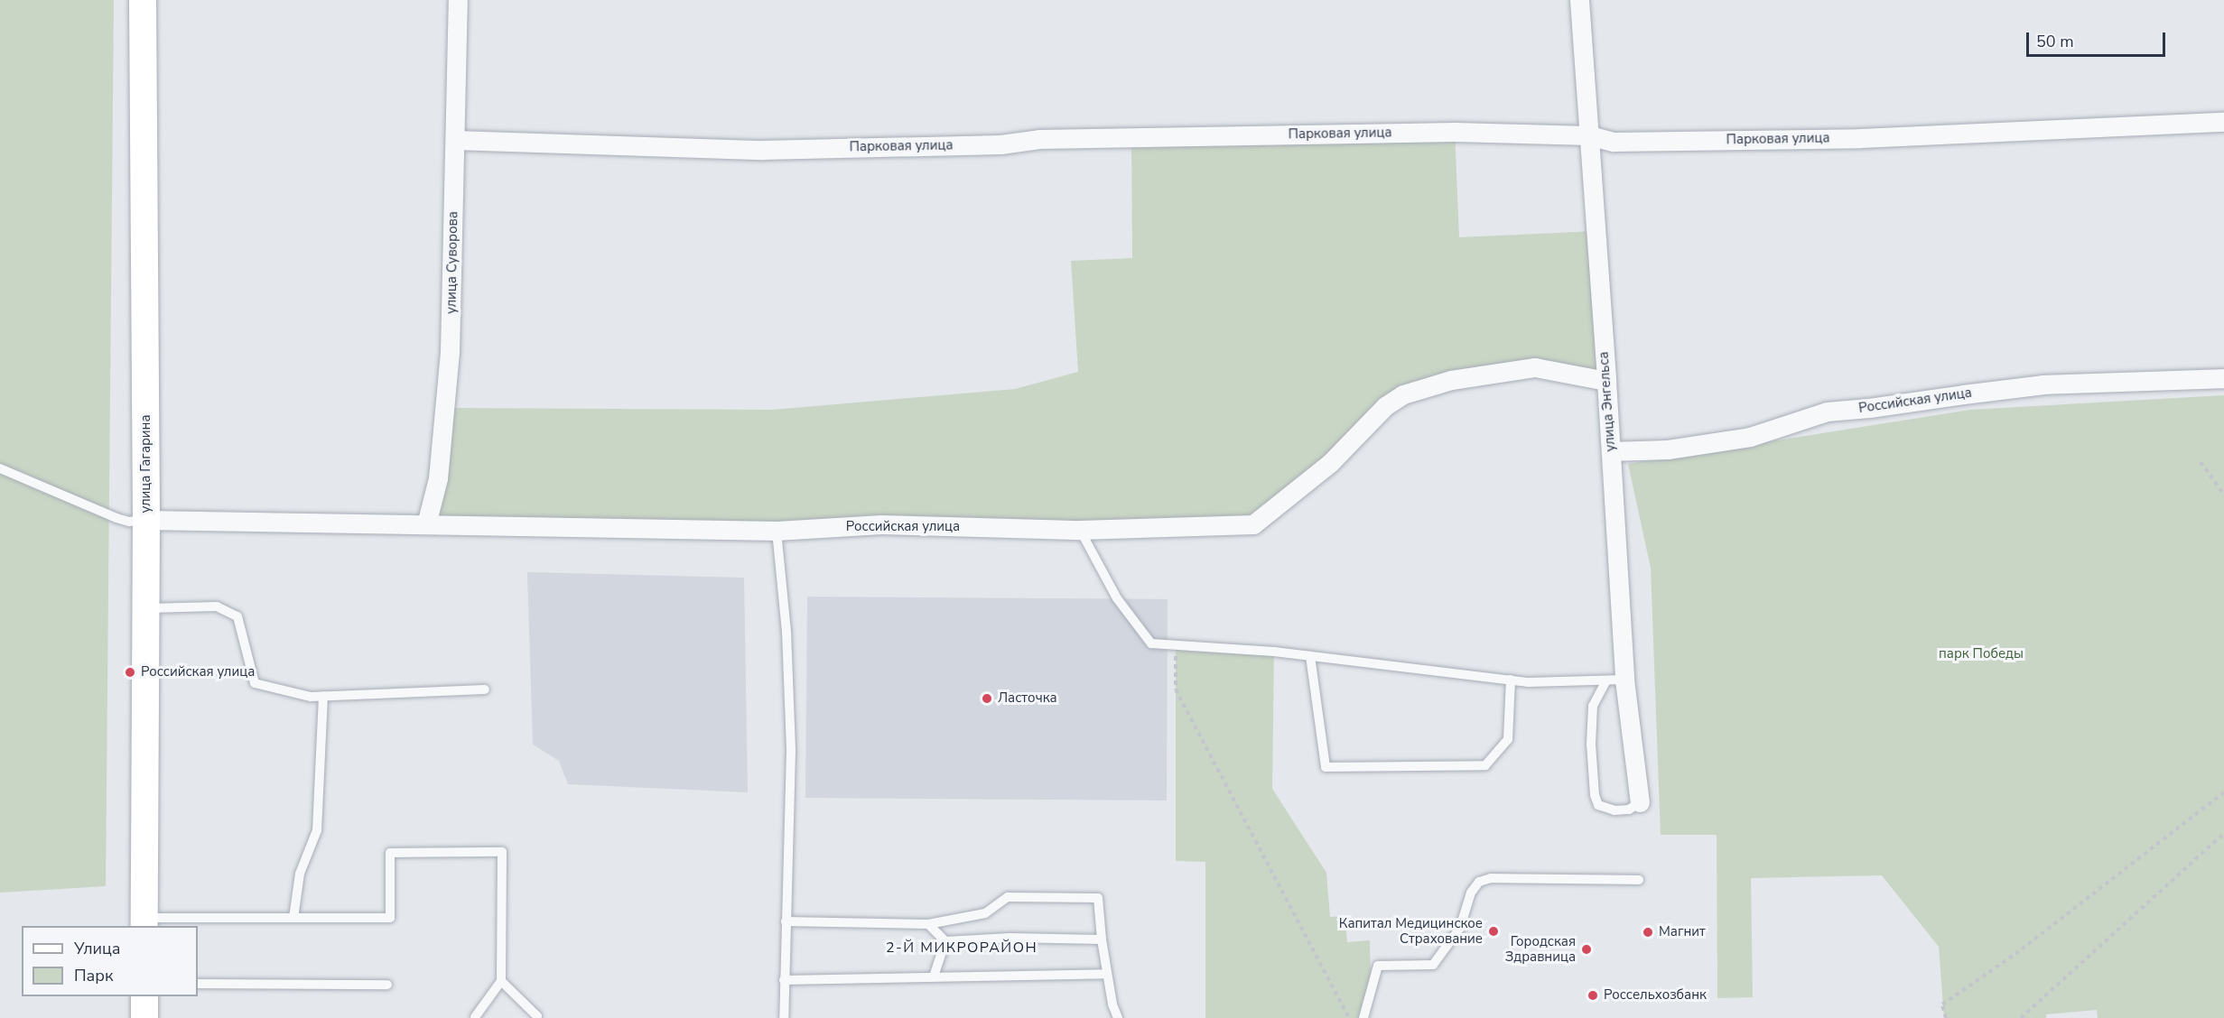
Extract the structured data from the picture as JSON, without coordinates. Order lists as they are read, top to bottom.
{
  "streets": {
    "street": [
      "Парковая улица",
      "улица Суворова",
      "Российская улица",
      "улица Энгельса",
      "улица Гагарина"
    ]
  },
  "crossings": [
    ["Парковая улица", "улица Суворова"],
    ["Парковая улица", "улица Энгельса"],
    ["улица Суворова", "Российская улица"],
    ["Российская улица", "улица Энгельса"],
    ["Российская улица", "улица Гагарина"]
  ],
  "districts": ["2-Й МИКРОРАЙОН"],
  "parks": ["парк Победы"],
  "places": [
    "Российская улица",
    "Ласточка",
    "Капитал Медицинское Страхование",
    "Магнит",
    "Городская Здравница",
    "Россельхозбанк"
  ],
  "legend": ["Улица", "Парк"],
  "scale_bar": "50 m"
}
